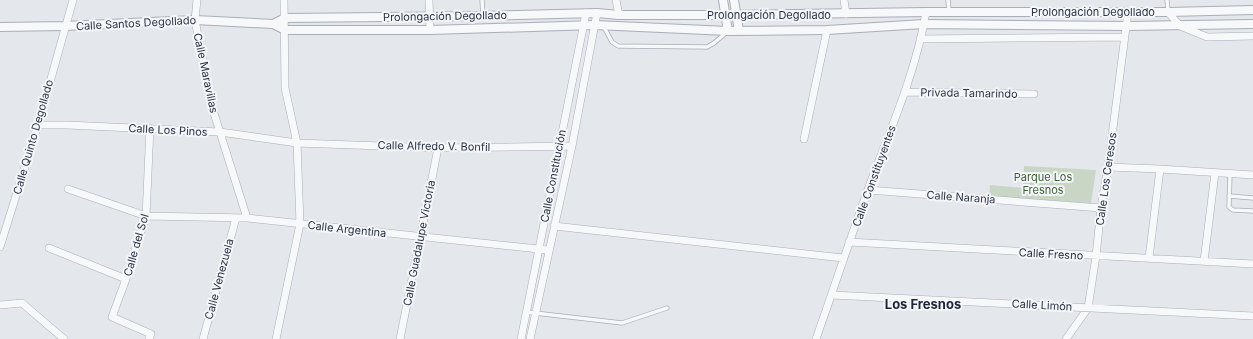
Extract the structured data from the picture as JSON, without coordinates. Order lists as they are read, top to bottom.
{
  "streets": {
    "street": [
      "Prolongación Degollado",
      "Calle Santos Degollado",
      "Calle Maravillas",
      "Privada Tamarindo",
      "Calle Los Pinos",
      "Calle Quinto Degollado",
      "Calle Alfredo V. Bonfil",
      "Calle Constitución",
      "Calle Constituyentes",
      "Calle Los Ceresos",
      "Calle Naranja",
      "Calle Argentina",
      "Calle Guadalupe Victoria",
      "Calle del Sol",
      "Calle Fresno",
      "Calle Venezuela",
      "Calle Limón"
    ]
  },
  "crossings": [
    ["Prolongación Degollado", "Calle Santos Degollado"],
    ["Prolongación Degollado", "Calle Constitución"],
    ["Prolongación Degollado", "Calle Constituyentes"],
    ["Prolongación Degollado", "Calle Los Ceresos"],
    ["Calle Santos Degollado", "Calle Maravillas"],
    ["Calle Santos Degollado", "Calle Quinto Degollado"],
    ["Calle Maravillas", "Calle Los Pinos"],
    ["Calle Maravillas", "Calle Argentina"],
    ["Privada Tamarindo", "Calle Constituyentes"],
    ["Calle Los Pinos", "Calle Quinto Degollado"],
    ["Calle Los Pinos", "Calle Alfredo V. Bonfil"],
    ["Calle Los Pinos", "Calle del Sol"],
    ["Calle Alfredo V. Bonfil", "Calle Constitución"],
    ["Calle Alfredo V. Bonfil", "Calle Guadalupe Victoria"],
    ["Calle Constitución", "Calle Constituyentes"],
    ["Calle Constitución", "Calle Argentina"],
    ["Calle Constituyentes", "Calle Naranja"],
    ["Calle Constituyentes", "Calle Fresno"],
    ["Calle Constituyentes", "Calle Limón"],
    ["Calle Los Ceresos", "Calle Naranja"],
    ["Calle Los Ceresos", "Calle Fresno"],
    ["Calle Los Ceresos", "Calle Limón"],
    ["Calle Argentina", "Calle Guadalupe Victoria"],
    ["Calle Argentina", "Calle del Sol"],
    ["Calle Argentina", "Calle Venezuela"]
  ],
  "districts": ["Los Fresnos"],
  "parks": ["Parque Los Fresnos"]
}
